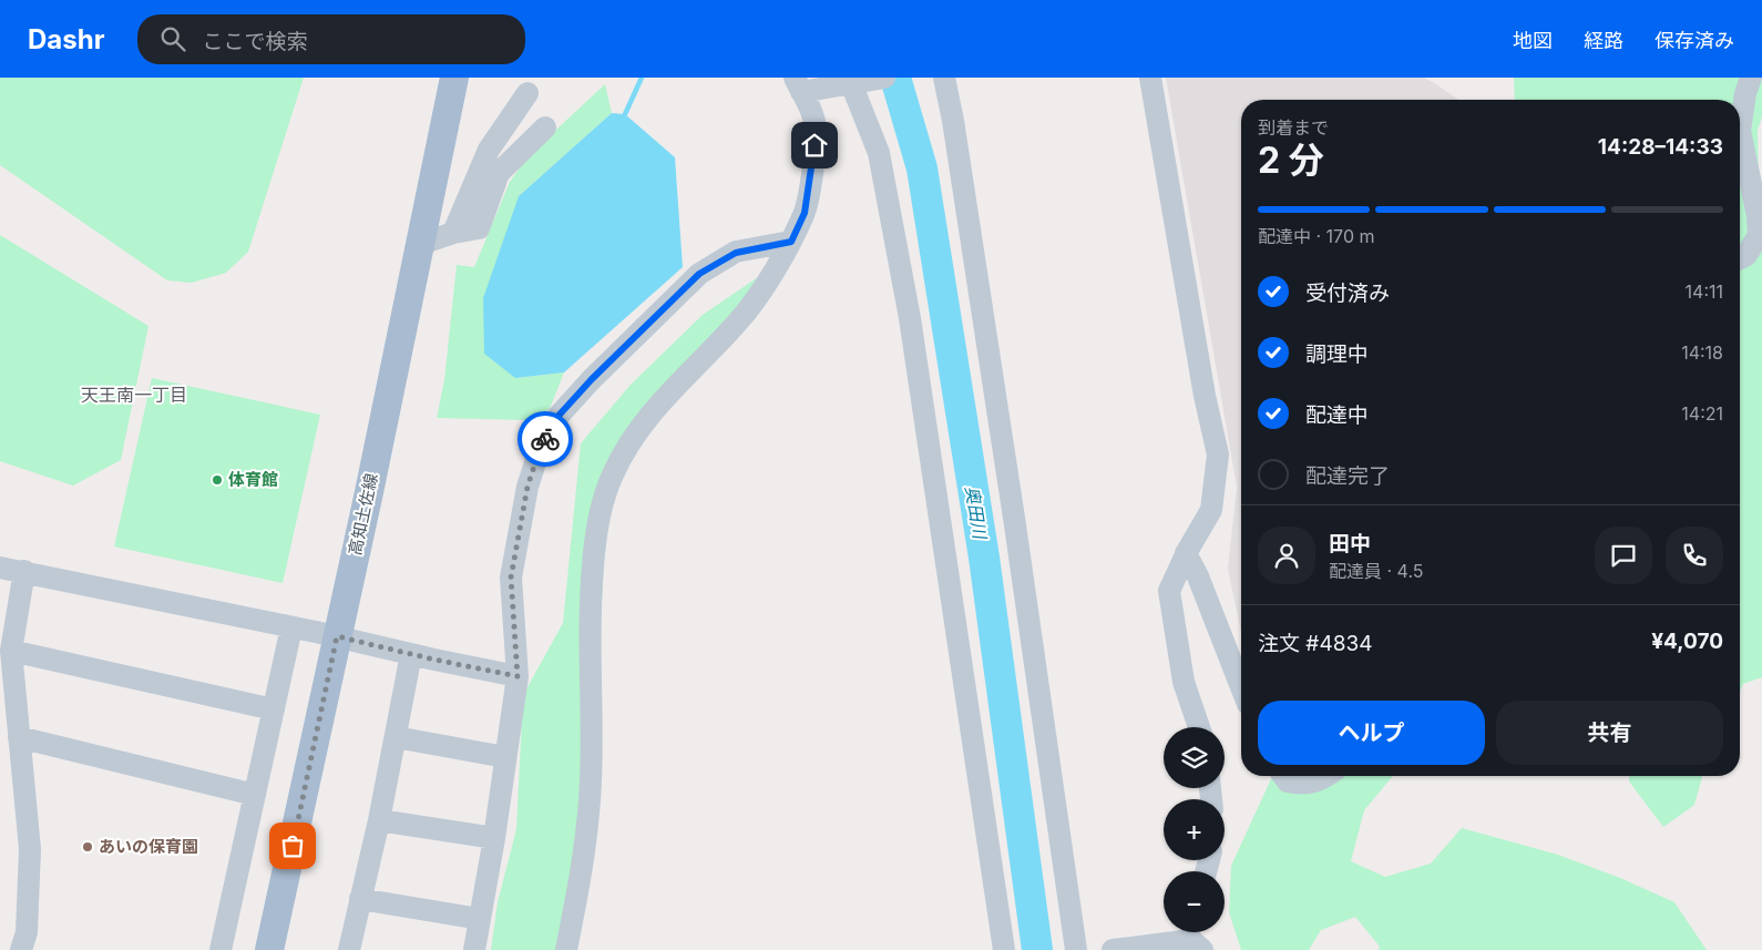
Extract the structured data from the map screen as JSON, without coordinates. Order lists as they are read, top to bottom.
{
  "streets": {
    "main road": ["高知土佐線"]
  },
  "districts": ["天王南一丁目"],
  "water": ["奥田川"],
  "places": ["体育館", "あいの保育園"],
  "page": {
    "header": "Dashr",
    "search": "ここで検索",
    "nav": ["地図", "経路", "保存済み"],
    "heading": ["2 分", "到着まで", "14:28–14:33"],
    "panel": [
      "田中",
      "配達員 · 4.5",
      "注文 #4834",
      "¥4,070"
    ],
    "bar": "配達中 · 170 m",
    "list": [
      ["受付済み", "14:11"],
      ["調理中", "14:18"],
      ["配達中", "14:21"],
      "配達完了"
    ],
    "buttons": ["ヘルプ", "共有"],
    "map_buttons": ["+", "−"]
  }
}
